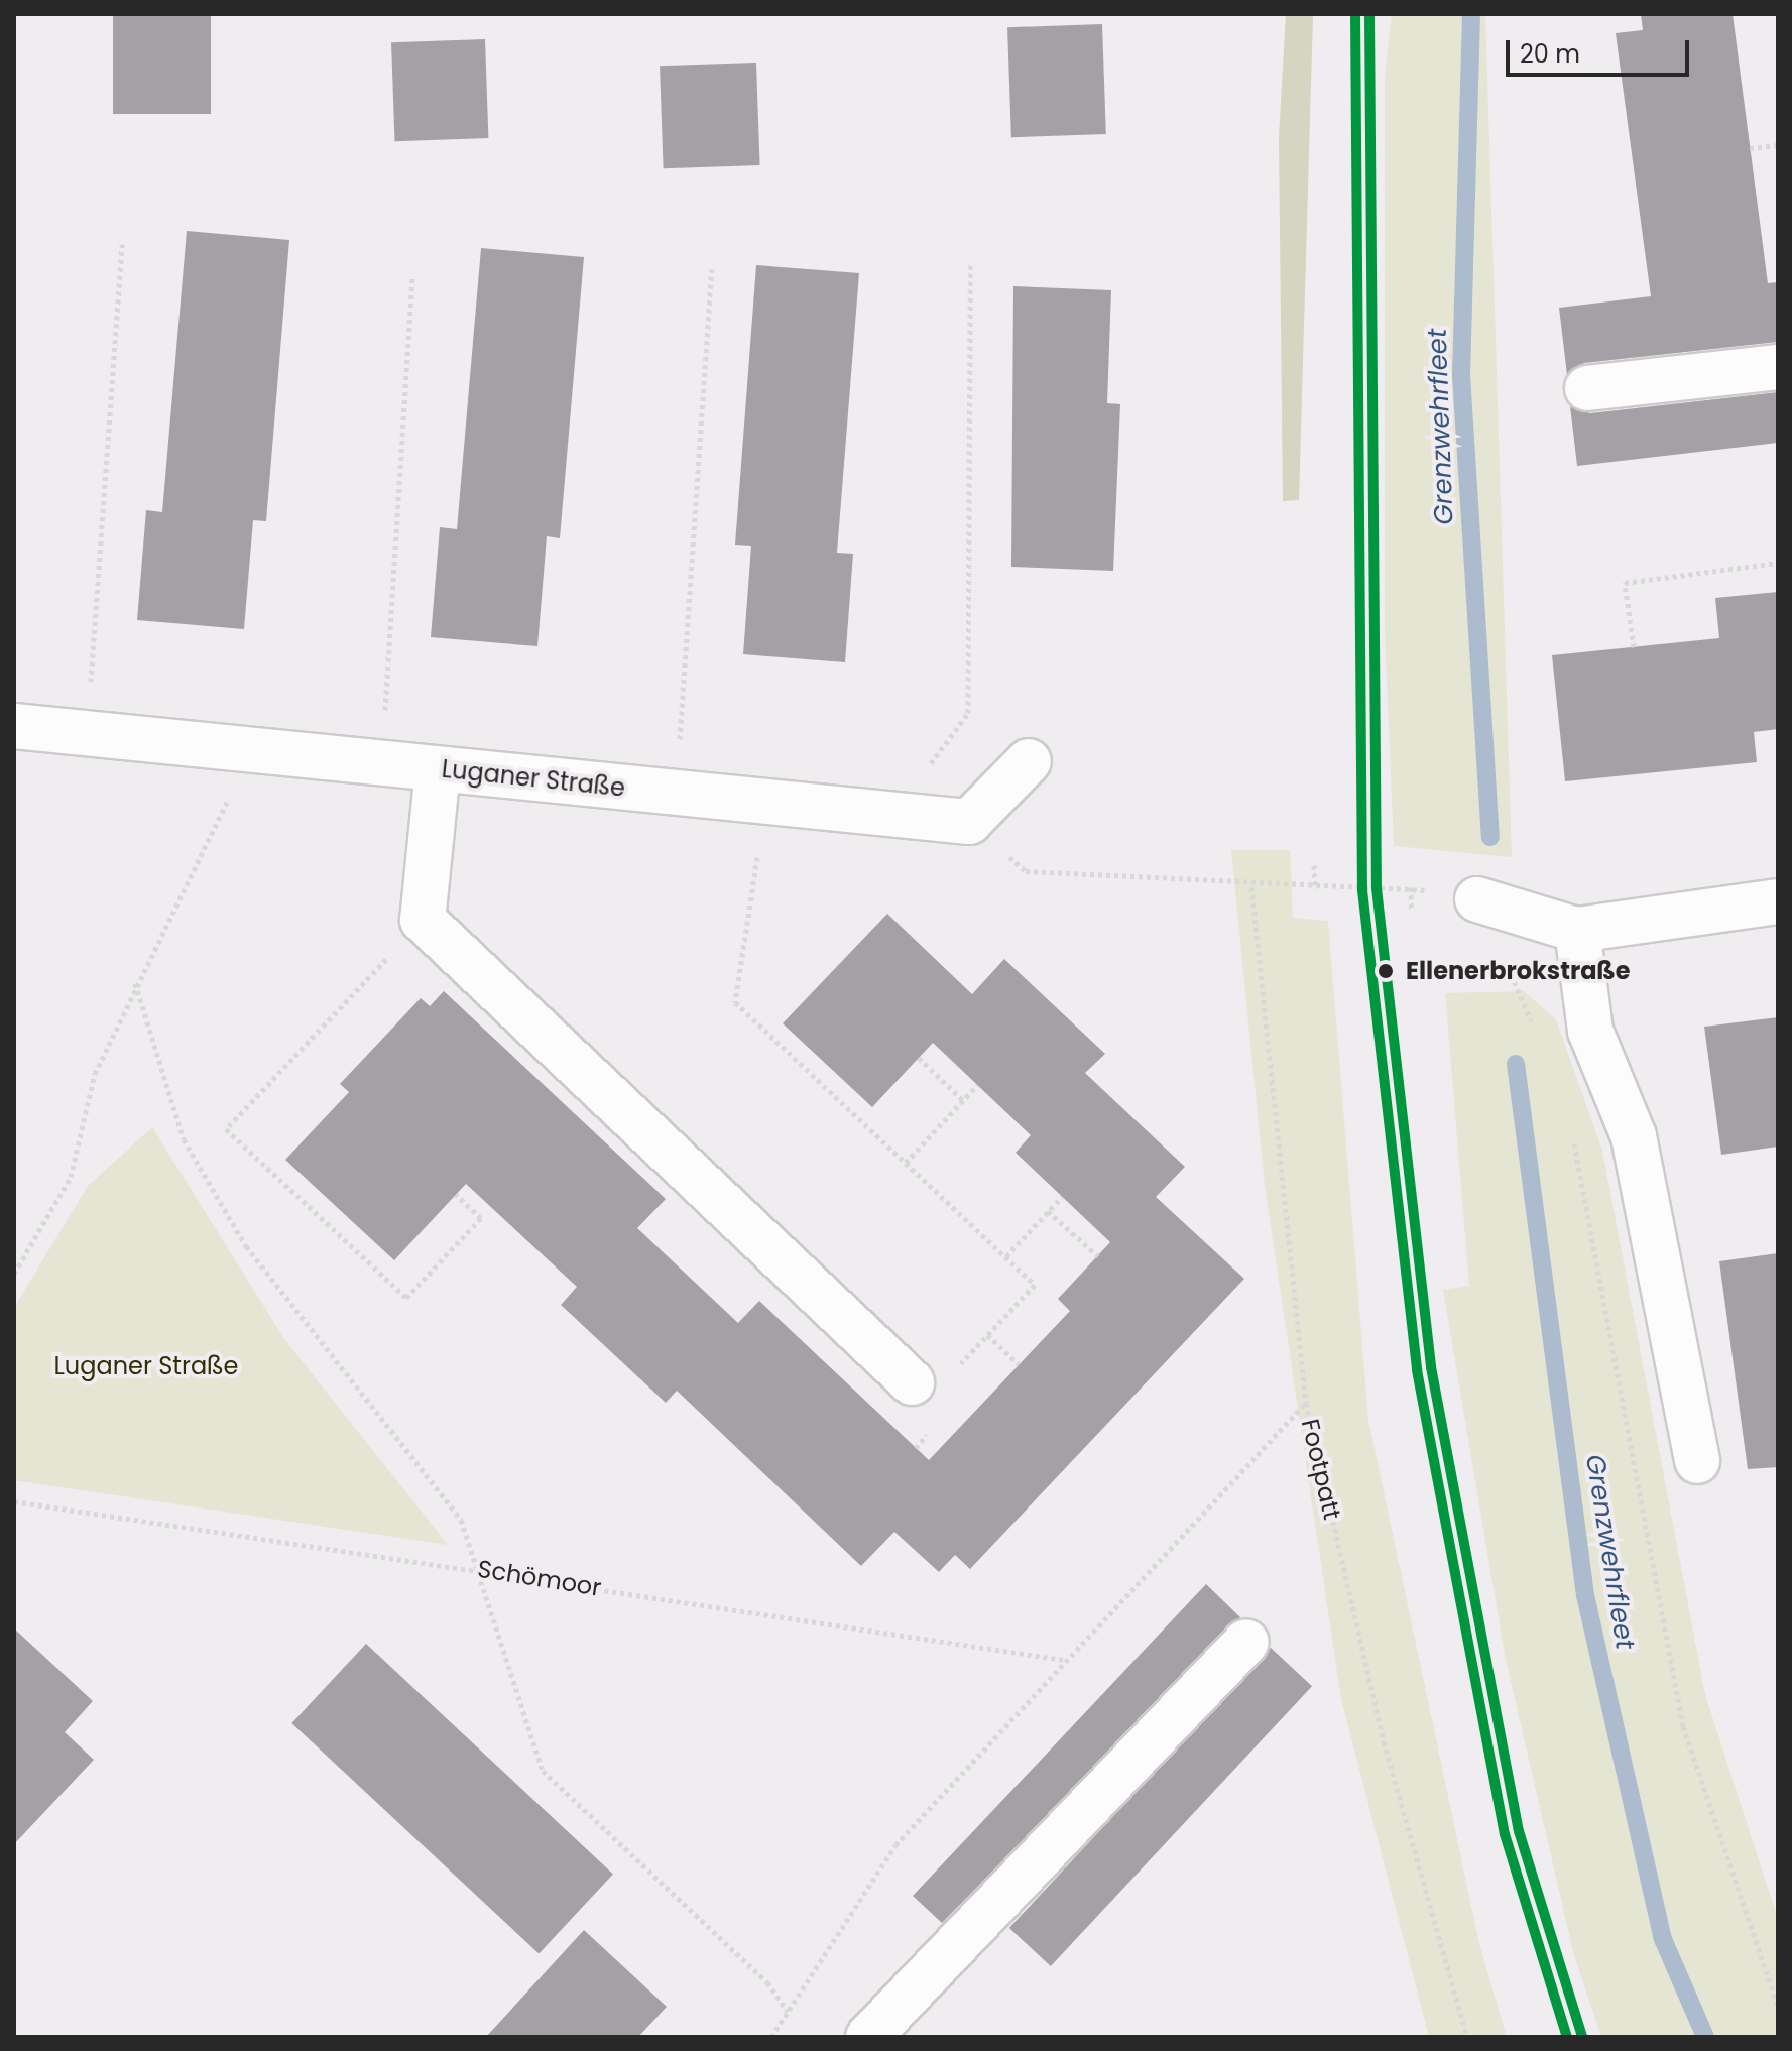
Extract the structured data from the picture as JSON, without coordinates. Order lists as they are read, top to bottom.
{
  "streets": {
    "street": ["Luganer Straße"],
    "path": ["Footpatt", "Schömoor"]
  },
  "water": ["Grenzwehrfleet"],
  "parks": ["Luganer Straße"],
  "places": ["Ellenerbrokstraße"],
  "scale_bar": "20 m"
}
